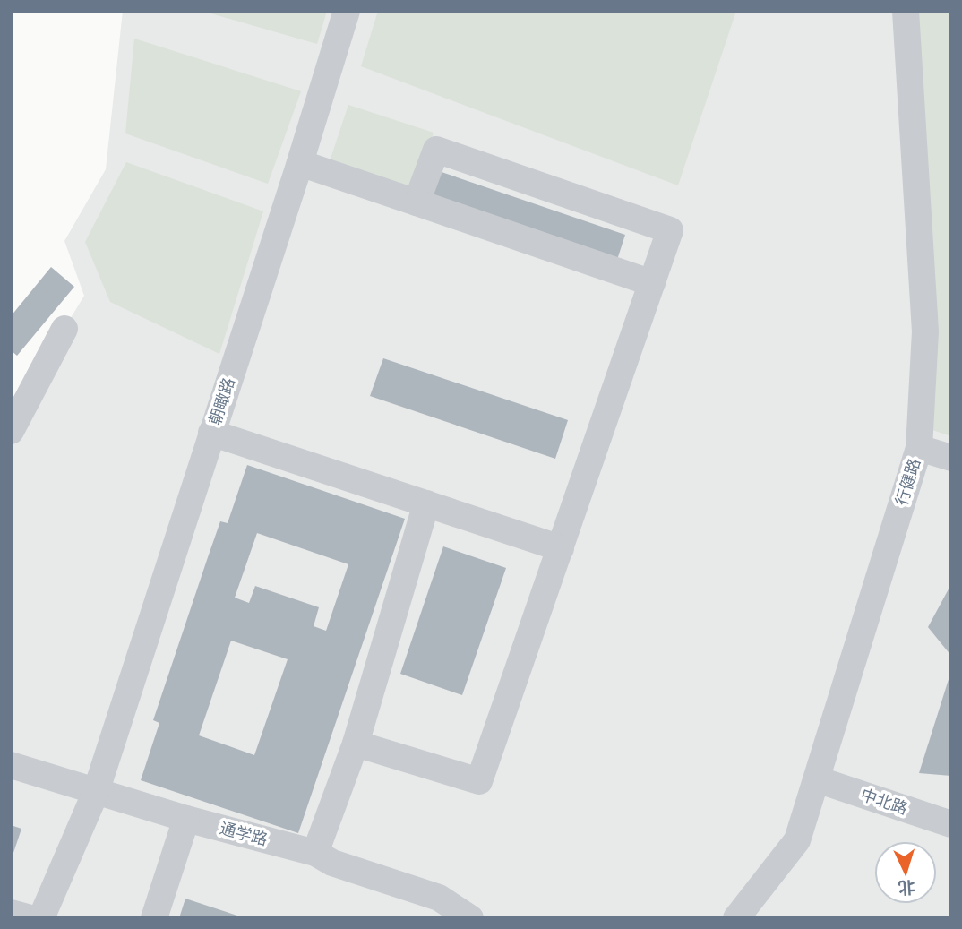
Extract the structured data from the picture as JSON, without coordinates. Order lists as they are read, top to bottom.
{
  "streets": {
    "street": [
      "朝瞰路",
      "行健路",
      "中北路",
      "通学路"
    ]
  },
  "crossings": [
    ["朝瞰路", "通学路"],
    ["行健路", "中北路"]
  ],
  "north": "bottom"
}
